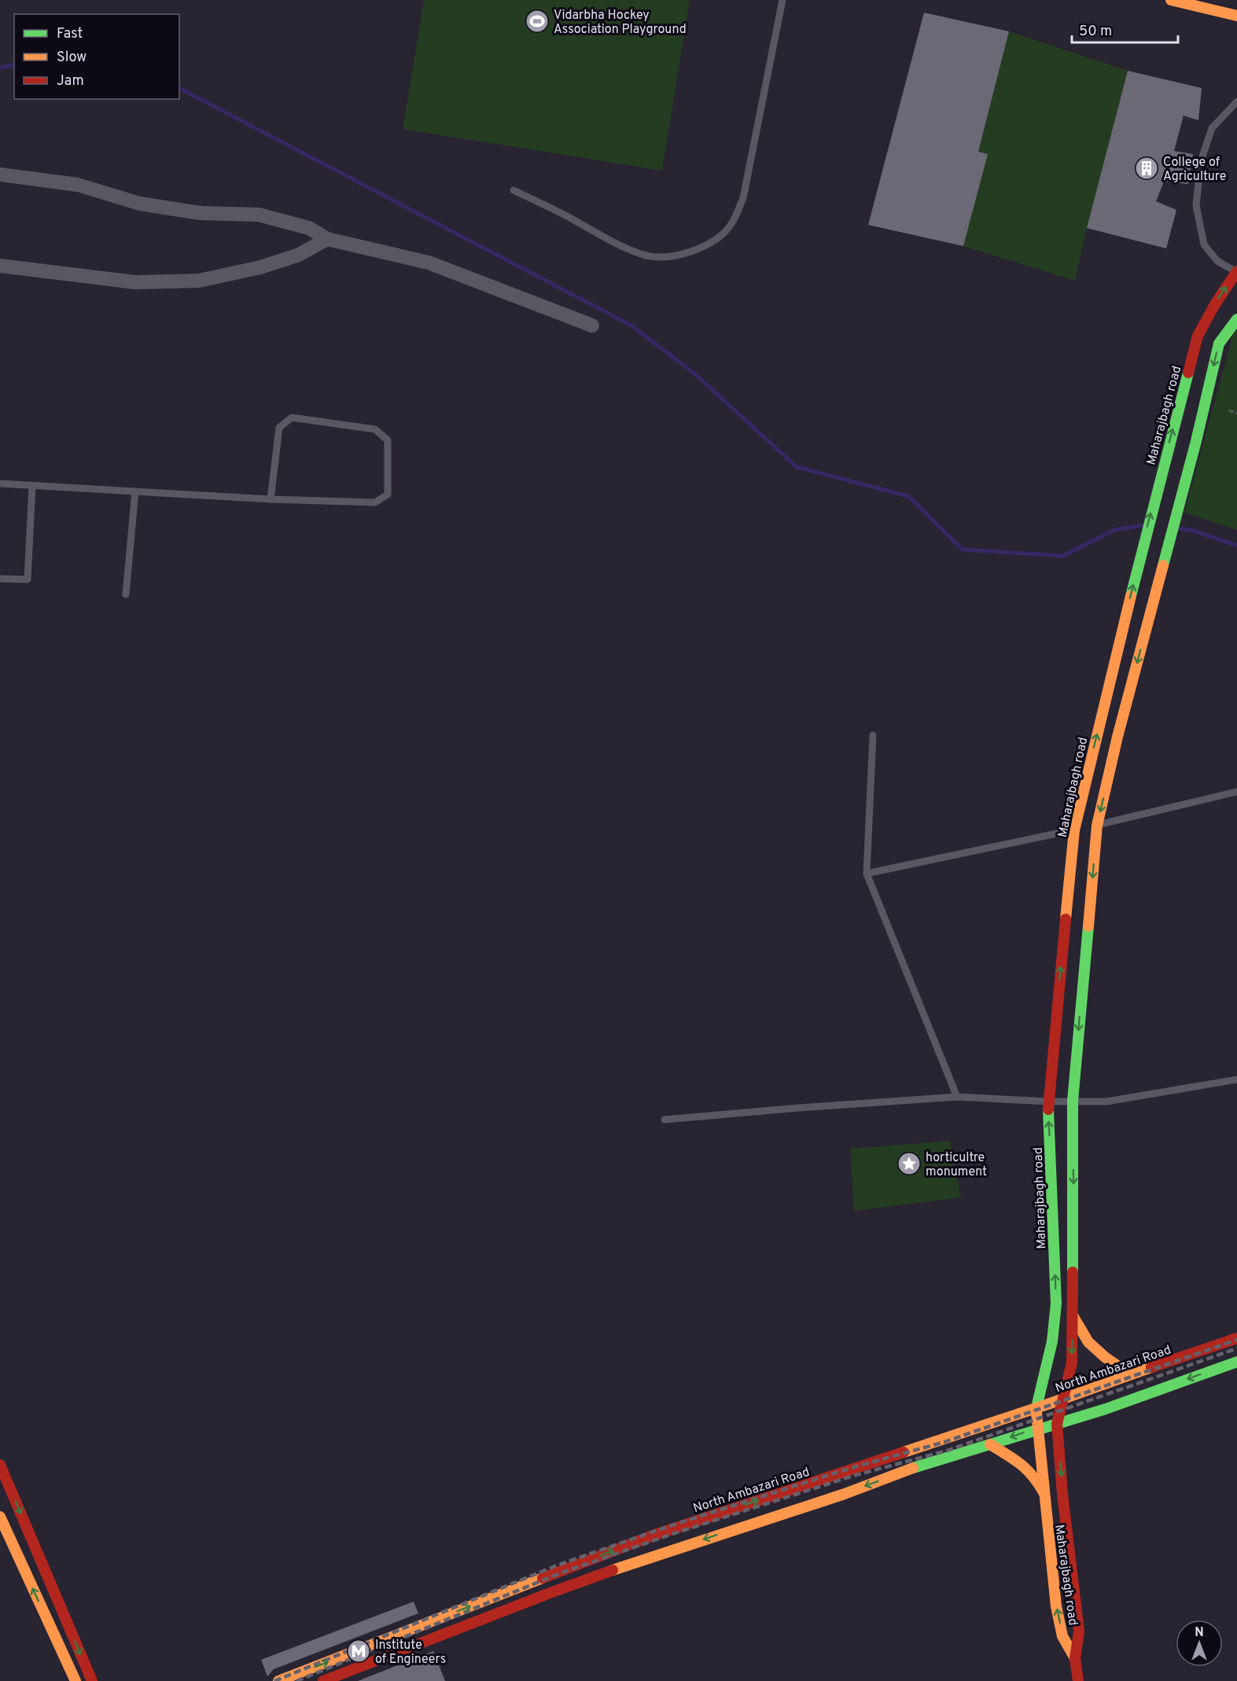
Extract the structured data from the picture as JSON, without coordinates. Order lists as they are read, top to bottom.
{
  "streets": {
    "main road": ["Maharajbagh road", "North Ambazari Road"]
  },
  "crossings": [
    ["Maharajbagh road", "North Ambazari Road"]
  ],
  "places": {
    "sports": ["Vidarbha Hockey Association Playground"],
    "building": ["College of Agriculture"],
    "place": ["horticultre monument"],
    "metro station": ["Institute of Engineers"]
  },
  "legend": ["Fast", "Slow", "Jam"],
  "scale_bar": "50 m",
  "north": "top"
}
